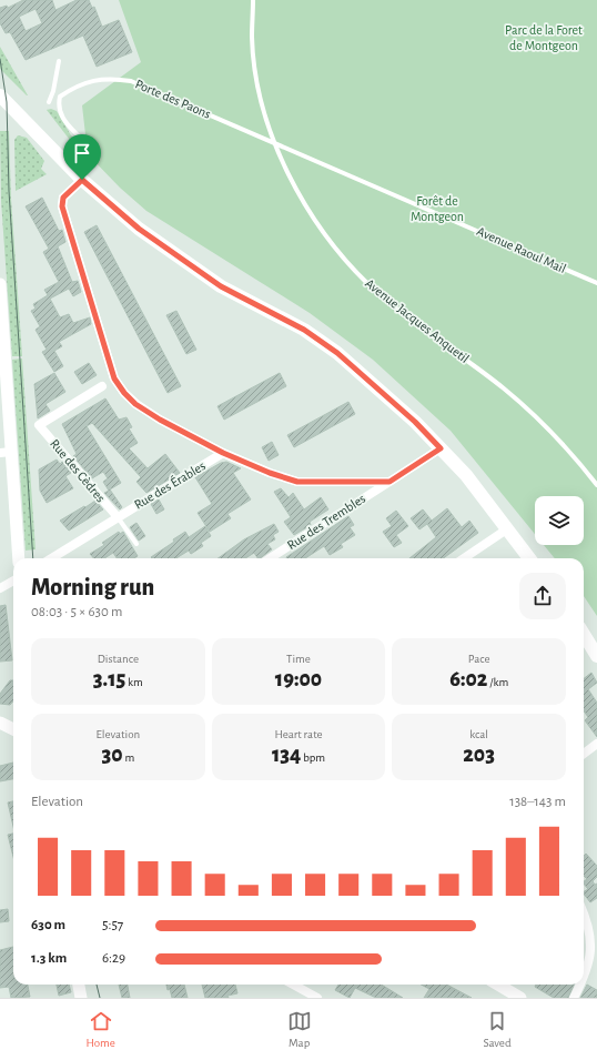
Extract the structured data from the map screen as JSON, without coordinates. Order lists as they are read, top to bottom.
{
  "streets": {
    "street": ["Rue des Cèdres", "Rue des Érables", "Rue des Trembles"],
    "lane": ["Porte des Paons", "Avenue Raoul Mail", "Avenue Jacques Anquetil"]
  },
  "crossings": [
    ["Porte des Paons", "Avenue Raoul Mail"],
    ["Porte des Paons", "Avenue Jacques Anquetil"],
    ["Avenue Raoul Mail", "Avenue Jacques Anquetil"],
    ["Rue des Cèdres", "Rue des Érables"]
  ],
  "parks": ["Parc de la Foret de Montgeon", "Forêt de Montgeon"],
  "page": {
    "heading": ["Morning run", "08:03 · 5 × 630 m"],
    "stats": [
      ["Distance", "3.15 km"],
      ["Time", "19:00"],
      ["Pace", "6:02 /km"],
      ["Elevation", "30 m"],
      ["Heart rate", "134 bpm"],
      ["kcal", "203"]
    ],
    "chart": ["Elevation", "138–143 m"],
    "list": [
      {
        "name": "630 m",
        "note": "5:57"
      },
      {
        "name": "1.3 km",
        "note": "6:29"
      }
    ],
    "tabs": ["Home", "Map", "Saved"]
  }
}
